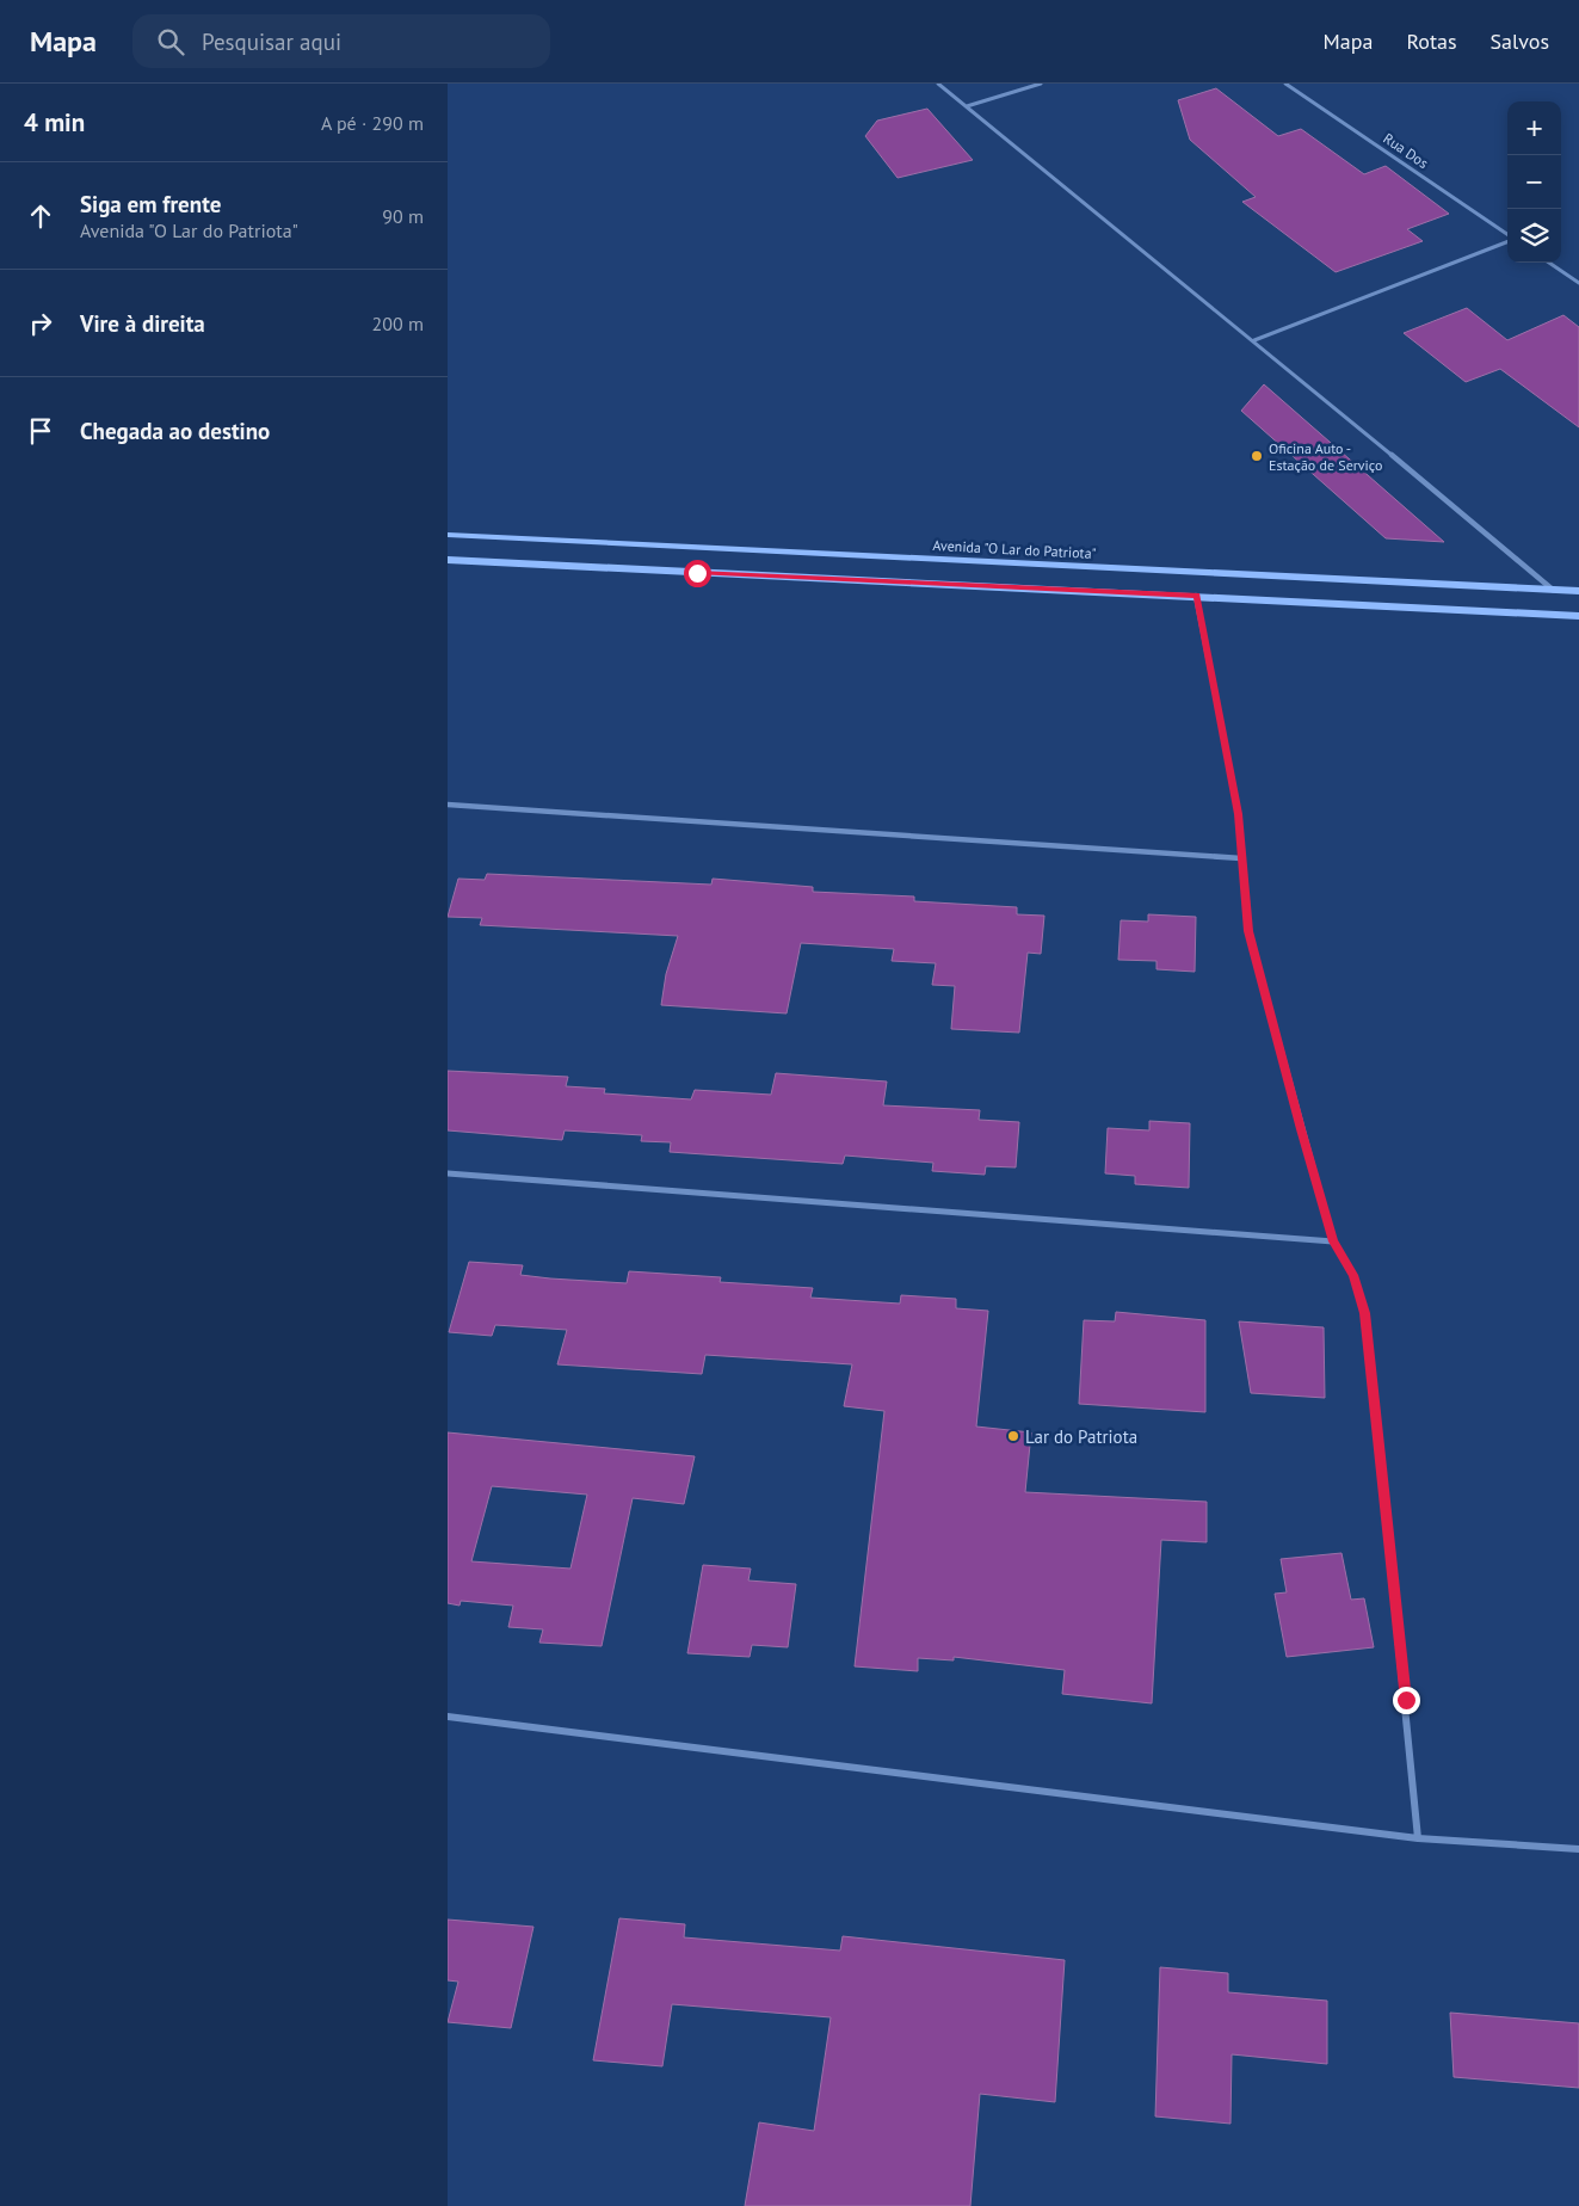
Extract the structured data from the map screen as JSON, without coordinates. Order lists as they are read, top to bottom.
{
  "streets": {
    "main road": ["Avenida \"O Lar do Patriota\""],
    "street": ["Rua Dos"]
  },
  "places": ["Oficina Auto - Estação de Serviço", "Lar do Patriota"],
  "page": {
    "header": "Mapa",
    "search": "Pesquisar aqui",
    "nav": ["Mapa", "Rotas", "Salvos"],
    "heading": ["4 min", "A pé · 290 m"],
    "map_buttons": ["+", "−"],
    "list": [
      ["Siga em frente", "Avenida \"O Lar do Patriota\"", "90 m"],
      ["Vire à direita", "200 m"],
      "Chegada ao destino"
    ]
  }
}
